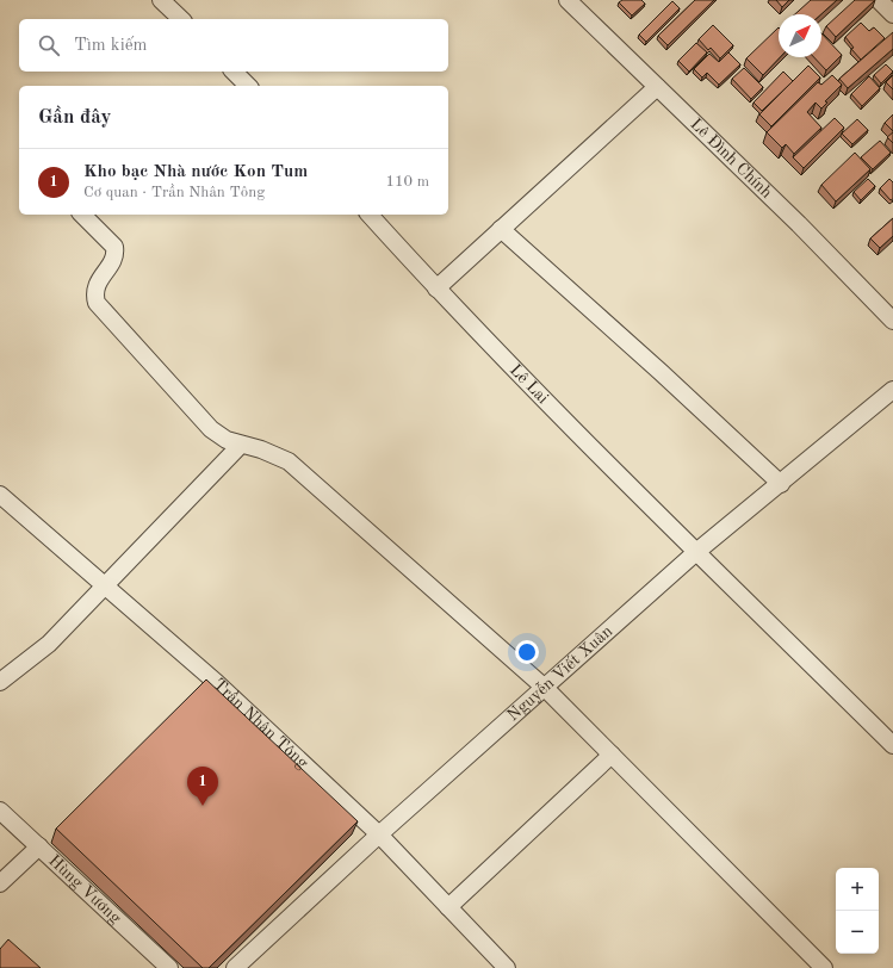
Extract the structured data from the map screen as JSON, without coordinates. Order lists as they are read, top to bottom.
{
  "streets": {
    "street": [
      "Lê Đình Chính",
      "Lê Lai",
      "Nguyễn Viết Xuân",
      "Trần Nhân Tông",
      "Hùng Vương"
    ]
  },
  "crossings": [
    ["Lê Lai", "Nguyễn Viết Xuân"],
    ["Nguyễn Viết Xuân", "Trần Nhân Tông"]
  ],
  "north": "top right",
  "page": {
    "search": "Tìm kiếm",
    "heading": "Gần đây",
    "list": [
      {
        "mark": "1",
        "name": "Kho bạc Nhà nước Kon Tum",
        "note": "Cơ quan · Trần Nhân Tông",
        "value": "110 m"
      }
    ],
    "pins": "1",
    "map_buttons": ["+", "−"]
  }
}
